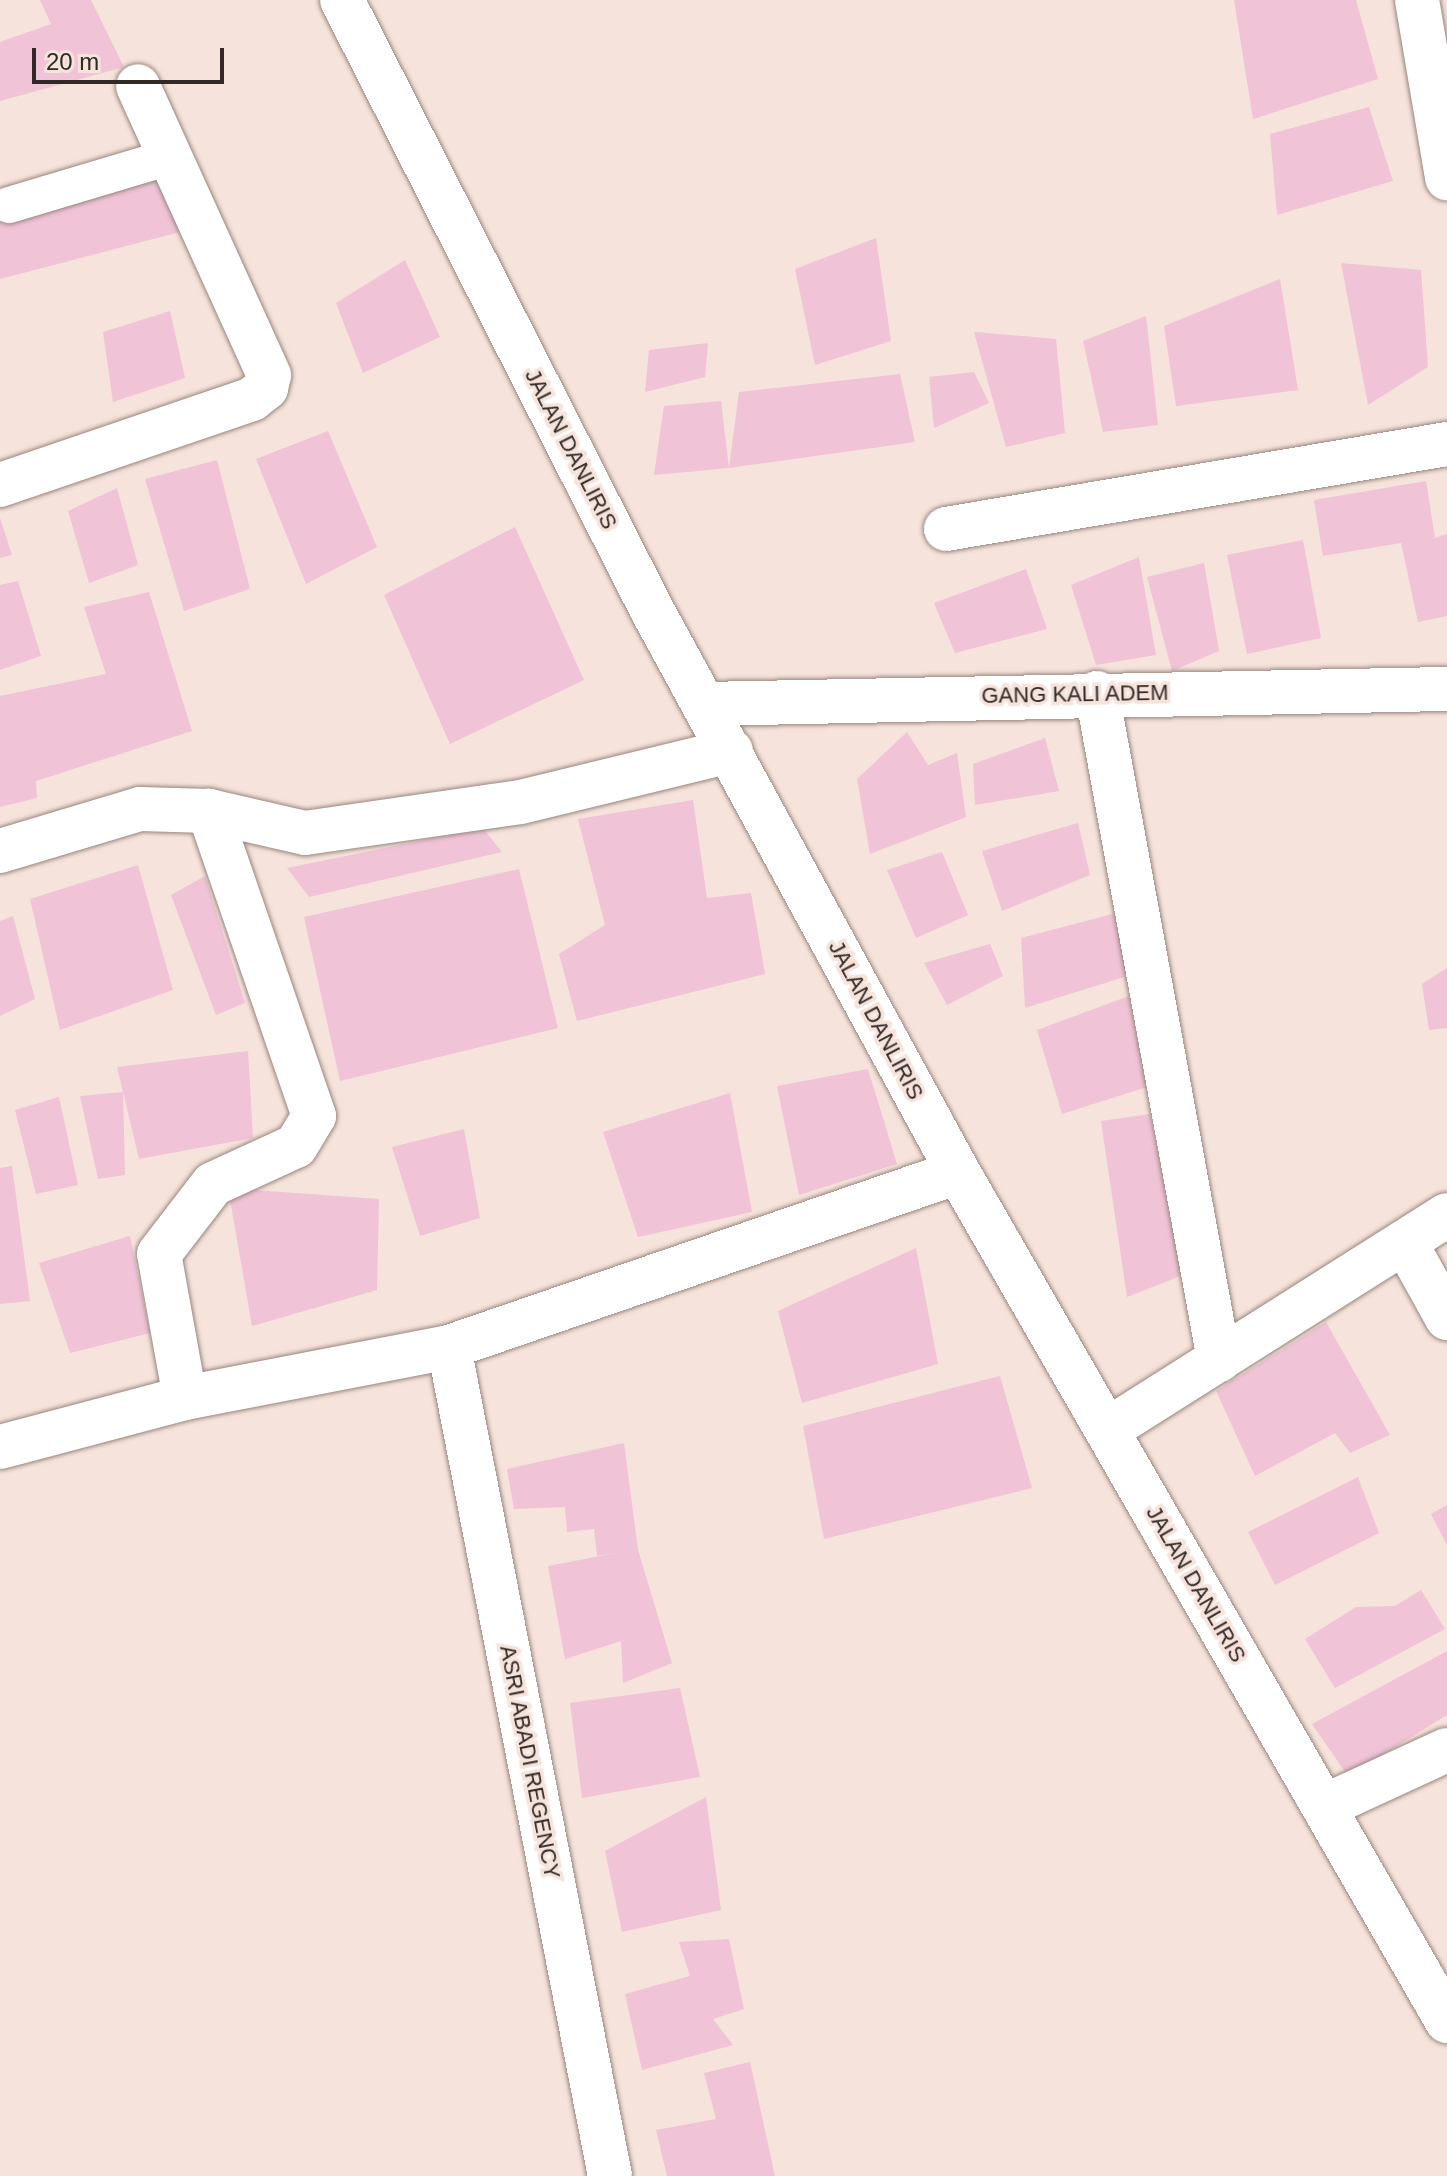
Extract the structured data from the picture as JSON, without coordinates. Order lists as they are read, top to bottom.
{
  "streets": {
    "street": ["JALAN DANLIRIS", "GANG KALI ADEM", "ASRI ABADI REGENCY"]
  },
  "crossings": [
    ["JALAN DANLIRIS", "GANG KALI ADEM"]
  ],
  "scale_bar": "20 m"
}
